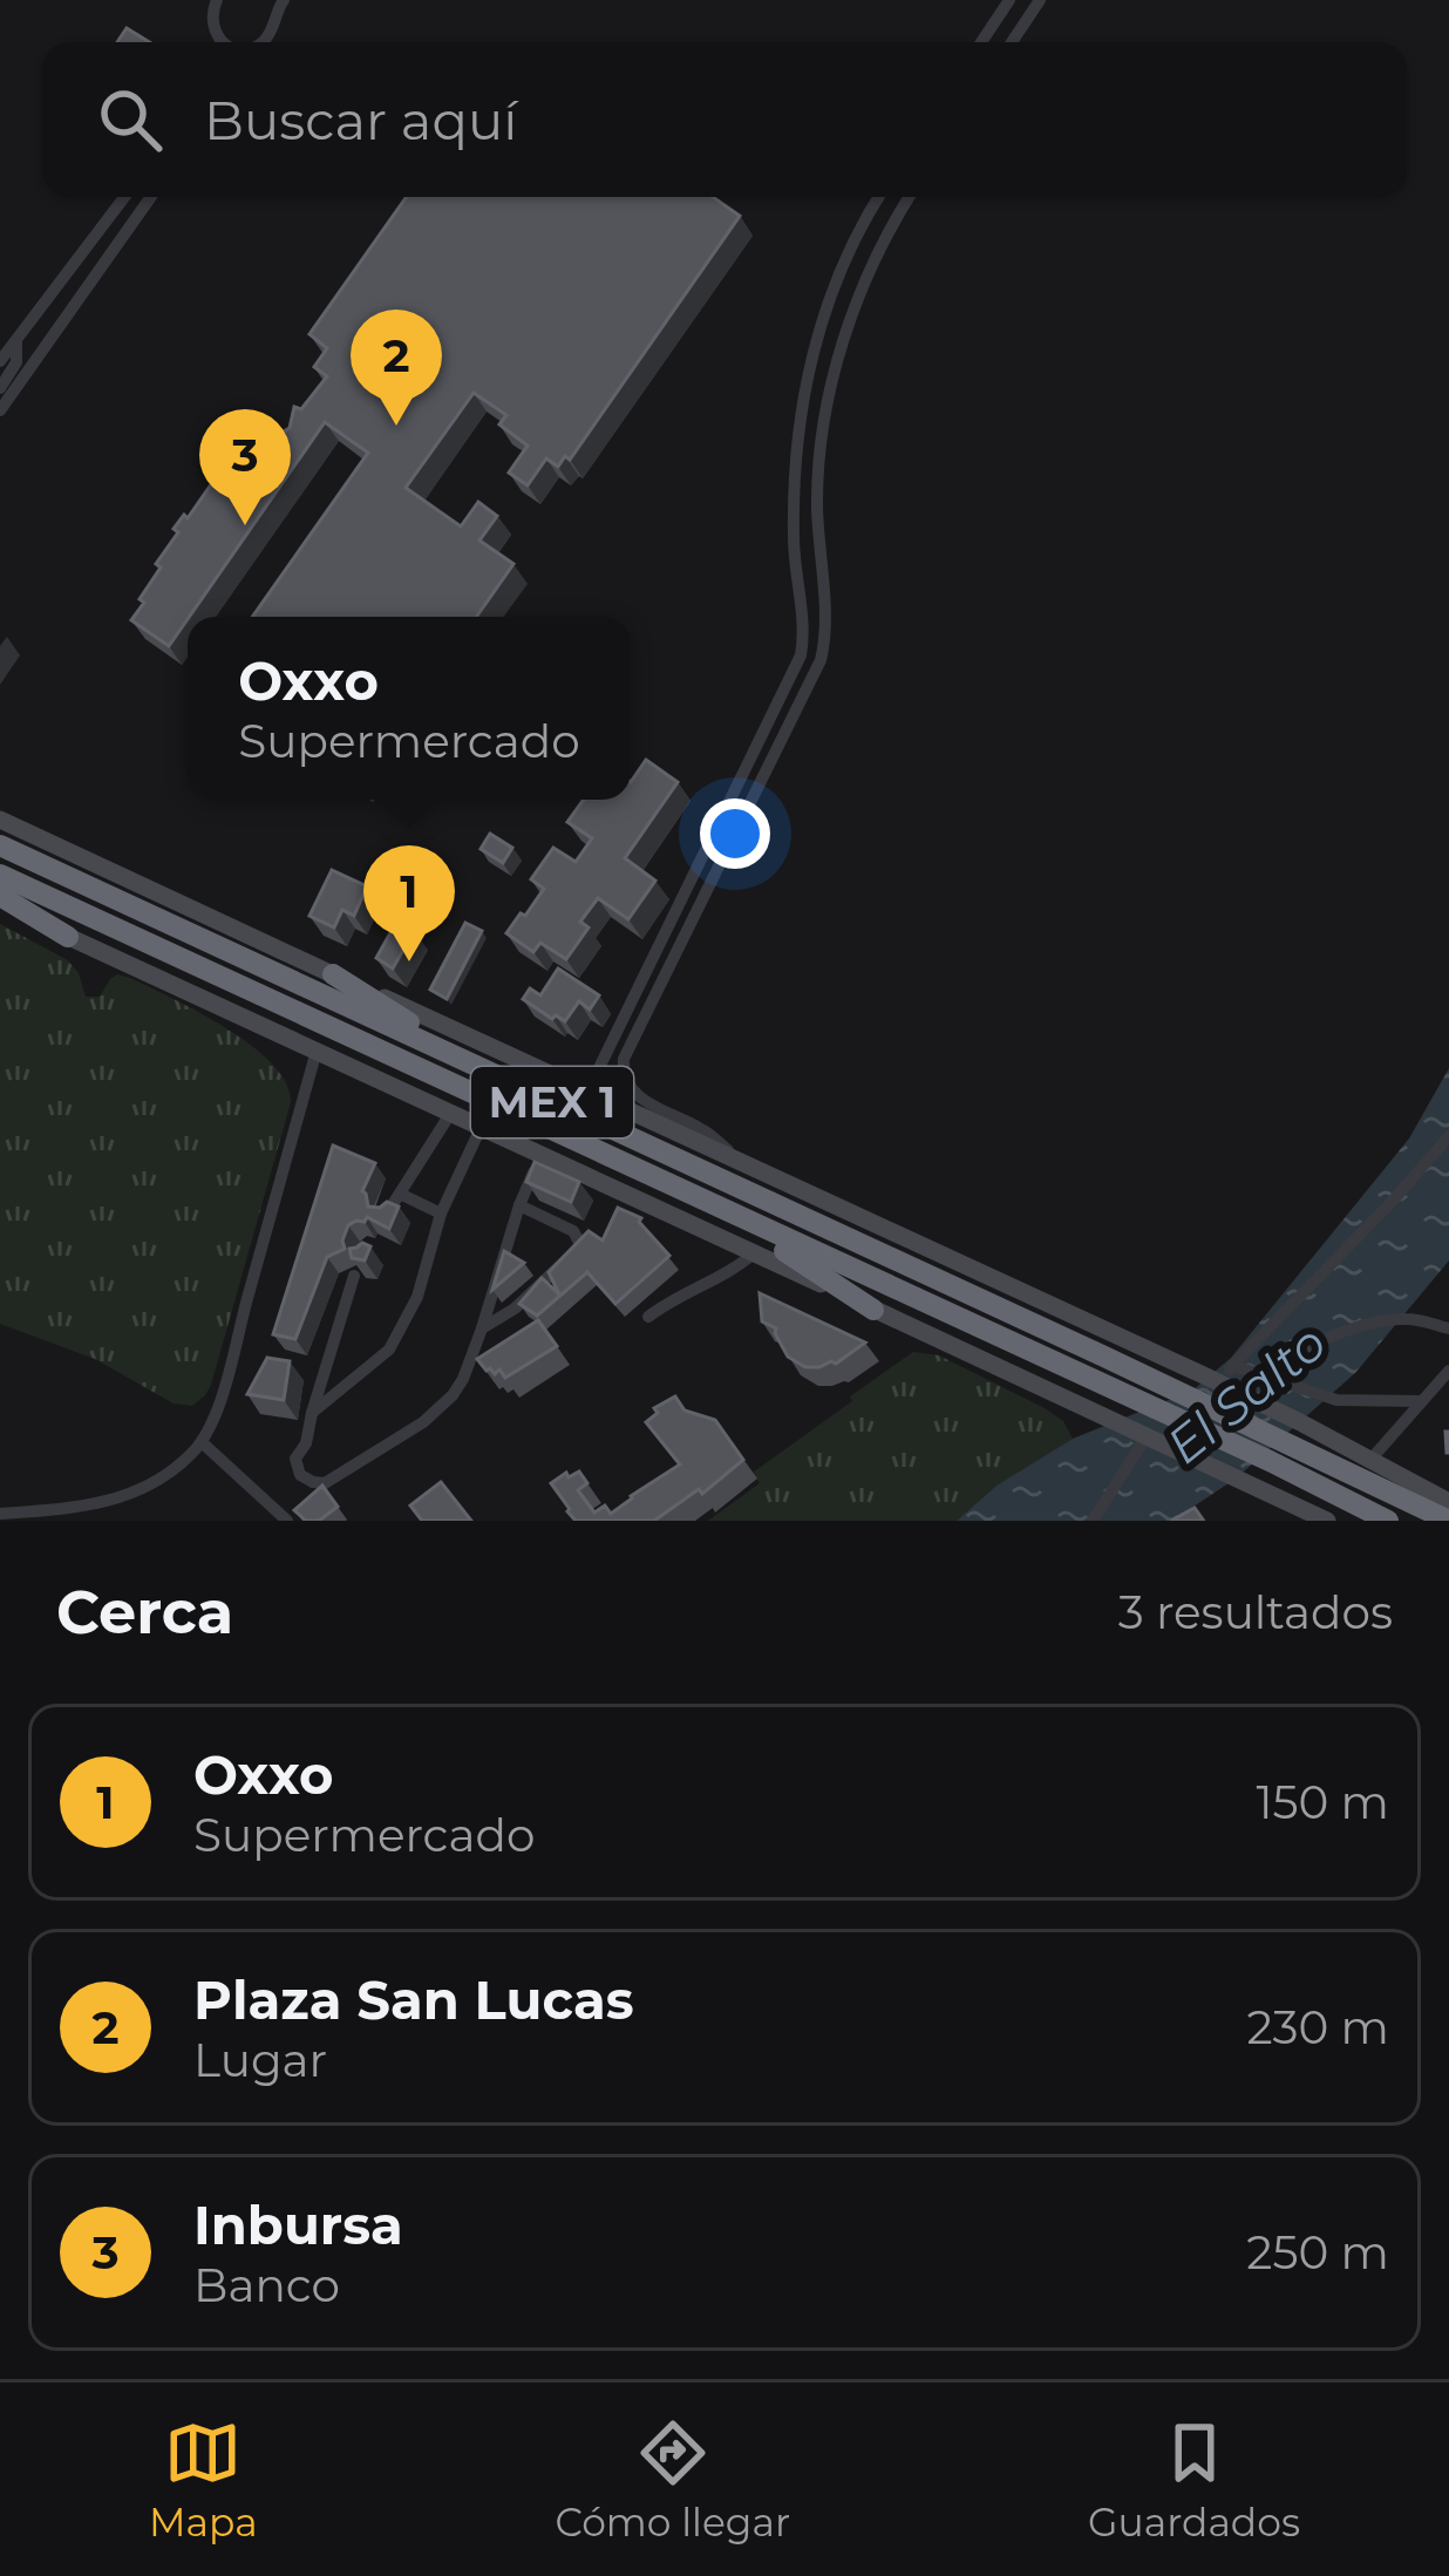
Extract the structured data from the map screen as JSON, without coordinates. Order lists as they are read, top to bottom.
{
  "streets": {
    "highway": ["MEX 1"]
  },
  "water": ["El Salto"],
  "page": {
    "search": "Buscar aquí",
    "pins": ["2", "3", "1"],
    "popup": ["Oxxo", "Supermercado"],
    "heading": ["Cerca", "3 resultados"],
    "list": [
      {
        "mark": "1",
        "name": "Oxxo",
        "note": "Supermercado",
        "value": "150 m"
      },
      {
        "mark": "2",
        "name": "Plaza San Lucas",
        "note": "Lugar",
        "value": "230 m"
      },
      {
        "mark": "3",
        "name": "Inbursa",
        "note": "Banco",
        "value": "250 m"
      }
    ],
    "nav": ["Mapa", "Cómo llegar", "Guardados"]
  }
}
